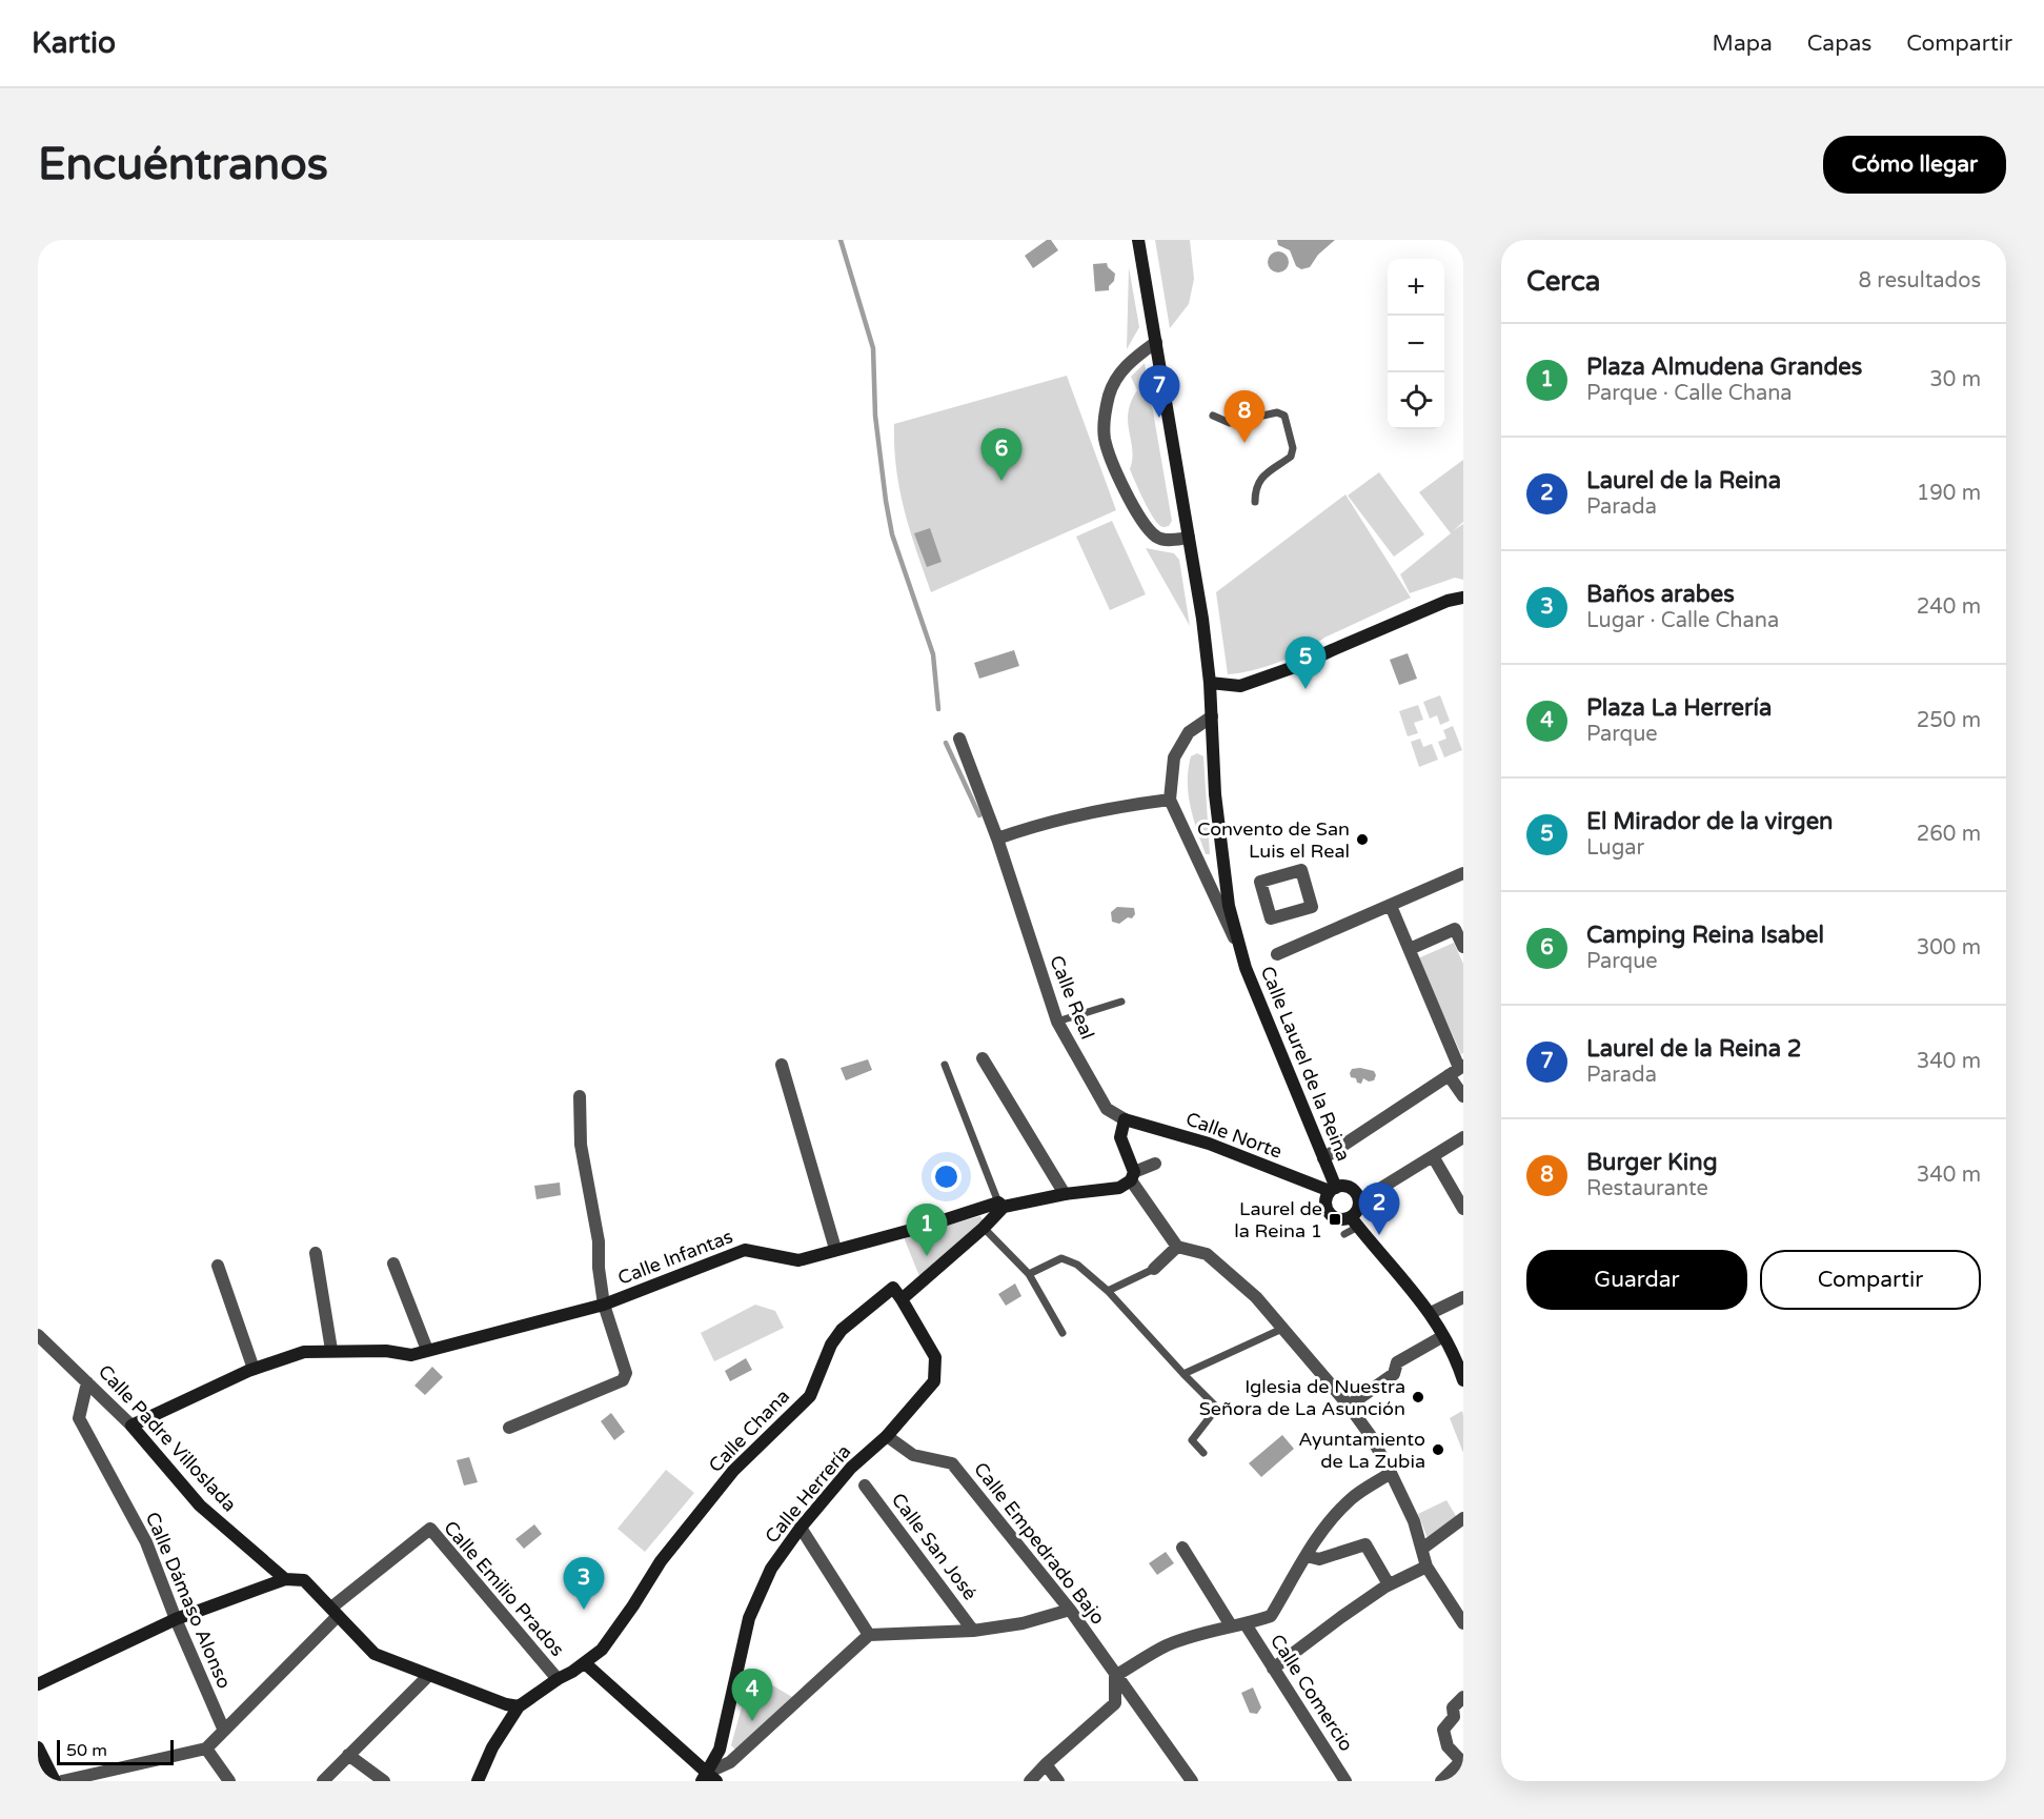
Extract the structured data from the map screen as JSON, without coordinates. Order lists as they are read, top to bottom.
{
  "streets": {
    "street": [
      "Calle Real",
      "Calle Laurel de la Reina",
      "Calle Norte",
      "Calle Infantas",
      "Calle Chana",
      "Calle Padre Villoslada",
      "Calle Herrería",
      "Calle Empedrado Bajo",
      "Calle San José",
      "Calle Emilio Prados",
      "Calle Dámaso Alonso",
      "Calle Comercio"
    ]
  },
  "crossings": [
    ["Calle Real", "Calle Norte"],
    ["Calle Laurel de la Reina", "Calle Norte"],
    ["Calle Infantas", "Calle Padre Villoslada"],
    ["Calle Chana", "Calle Herrería"],
    ["Calle Padre Villoslada", "Calle Dámaso Alonso"],
    ["Calle Herrería", "Calle Empedrado Bajo"]
  ],
  "places": {
    "other": ["Convento de San Luis el Real", "Iglesia de Nuestra Señora de La Asunción", "Ayuntamiento de La Zubia"],
    "transit": ["Laurel de la Reina 1"]
  },
  "scale_bar": "50 m",
  "page": {
    "header": "Kartio",
    "nav": ["Mapa", "Capas", "Compartir"],
    "buttons": [
      "Cómo llegar",
      ["Guardar", "Compartir"]
    ],
    "title": "Encuéntranos",
    "heading": ["Cerca", "8 resultados"],
    "map_buttons": ["+", "−"],
    "list": [
      {
        "mark": "1",
        "name": "Plaza Almudena Grandes",
        "note": "Parque · Calle Chana",
        "value": "30 m"
      },
      {
        "mark": "2",
        "name": "Laurel de la Reina",
        "note": "Parada",
        "value": "190 m"
      },
      {
        "mark": "3",
        "name": "Baños arabes",
        "note": "Lugar · Calle Chana",
        "value": "240 m"
      },
      {
        "mark": "4",
        "name": "Plaza La Herrería",
        "note": "Parque",
        "value": "250 m"
      },
      {
        "mark": "5",
        "name": "El Mirador de la virgen",
        "note": "Lugar",
        "value": "260 m"
      },
      {
        "mark": "6",
        "name": "Camping Reina Isabel",
        "note": "Parque",
        "value": "300 m"
      },
      {
        "mark": "7",
        "name": "Laurel de la Reina 2",
        "note": "Parada",
        "value": "340 m"
      },
      {
        "mark": "8",
        "name": "Burger King",
        "note": "Restaurante",
        "value": "340 m"
      }
    ],
    "pins": [
      "7",
      "8",
      "6",
      "5",
      "2",
      "1",
      "3",
      "4"
    ],
    "scale": "50 m"
  }
}
